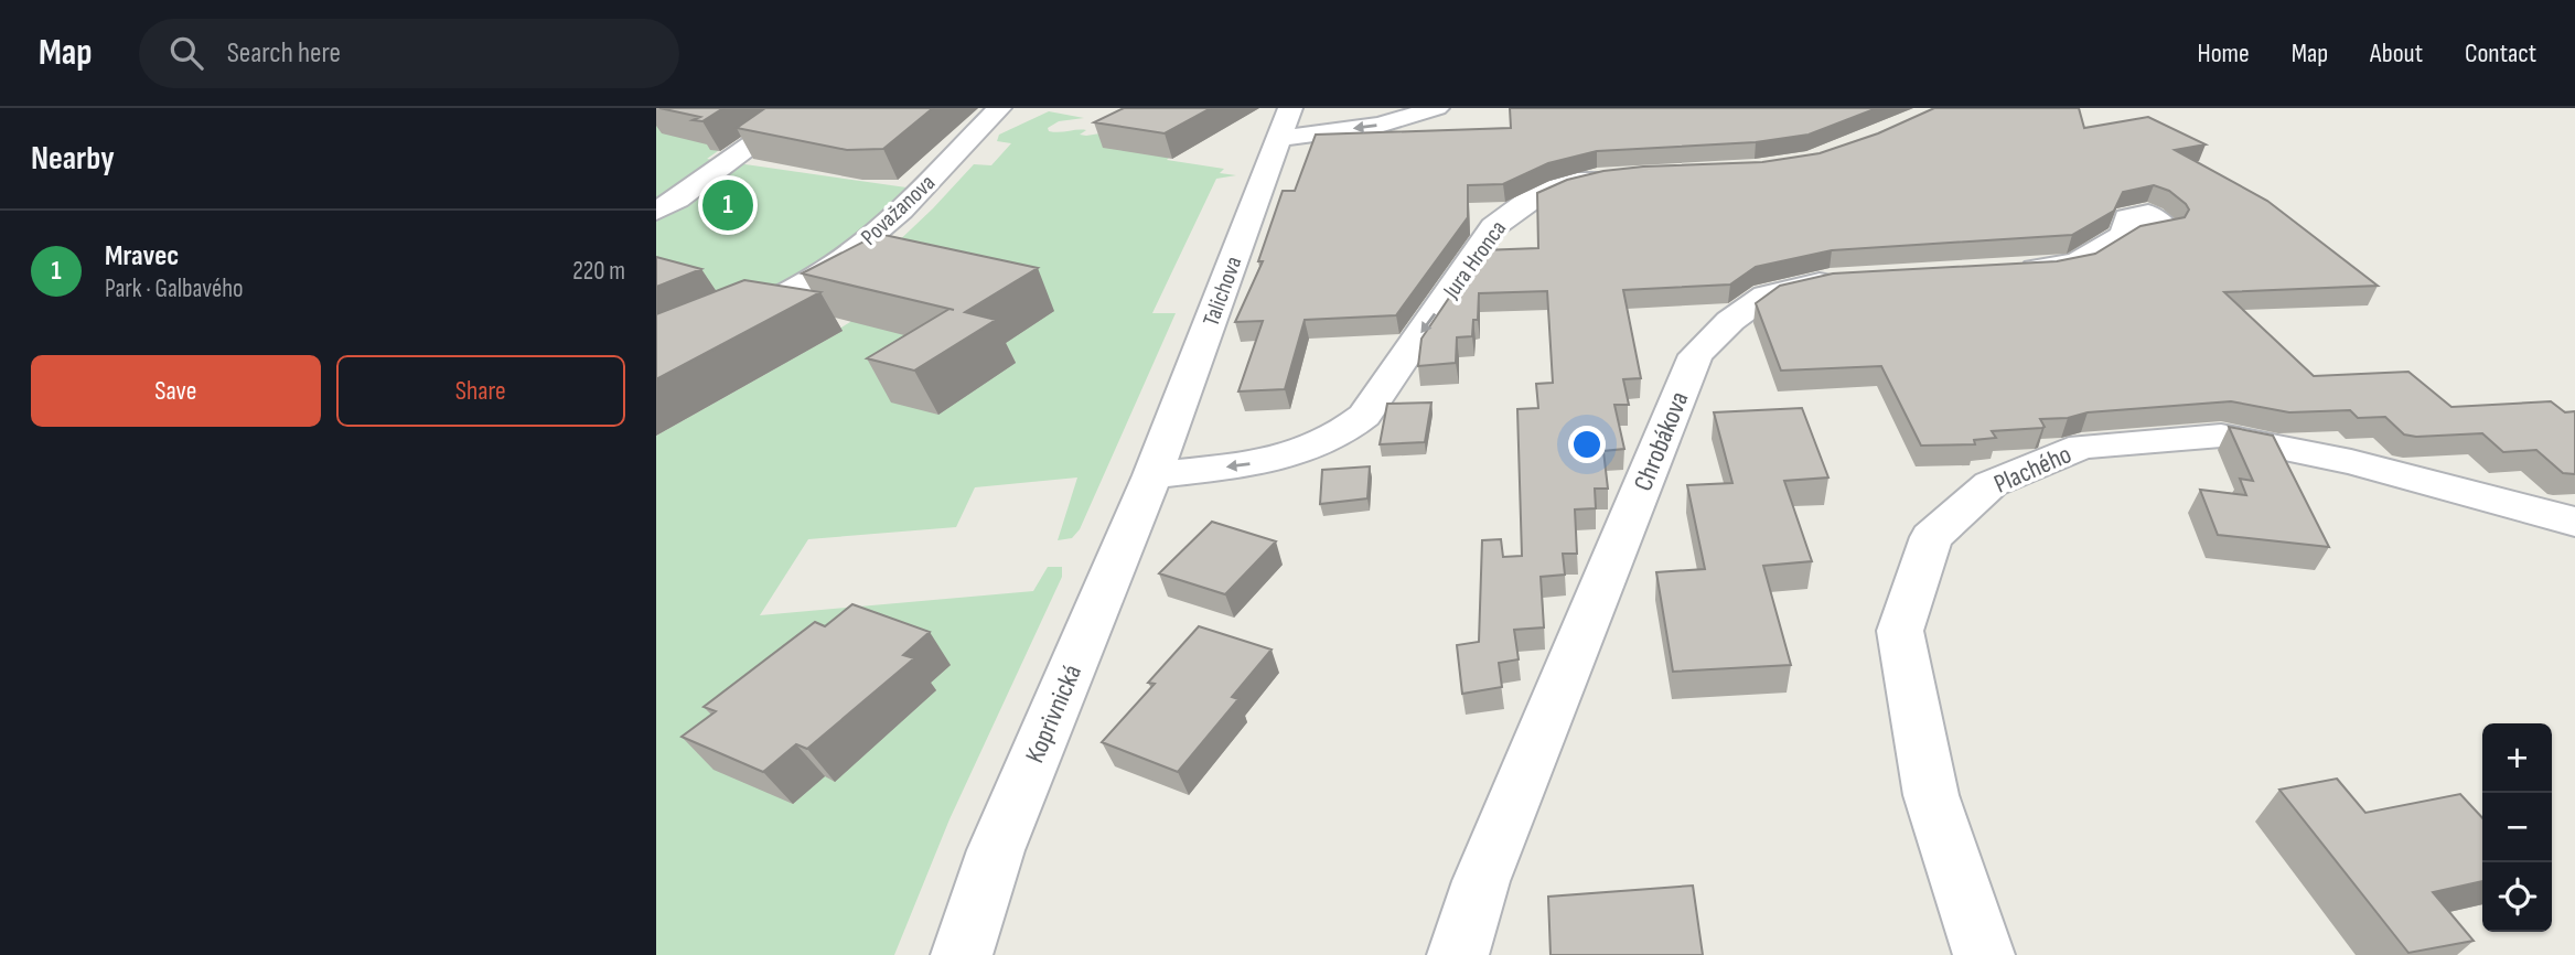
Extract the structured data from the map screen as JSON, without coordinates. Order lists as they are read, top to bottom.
{
  "streets": {
    "street": [
      "Považanova",
      "Jura Hronca",
      "Talichova",
      "Chrobákova",
      "Plachého",
      "Koprivnická"
    ]
  },
  "crossings": [
    ["Jura Hronca", "Talichova"],
    ["Jura Hronca", "Koprivnická"],
    ["Talichova", "Koprivnická"]
  ],
  "one_way": ["Jura Hronca"],
  "page": {
    "header": "Map",
    "search": "Search here",
    "nav": [
      "Home",
      "Map",
      "About",
      "Contact"
    ],
    "heading": "Nearby",
    "pins": "1",
    "list": [
      {
        "mark": "1",
        "name": "Mravec",
        "note": "Park · Galbavého",
        "value": "220 m"
      }
    ],
    "buttons": ["Save", "Share"],
    "map_buttons": ["+", "−"]
  }
}
